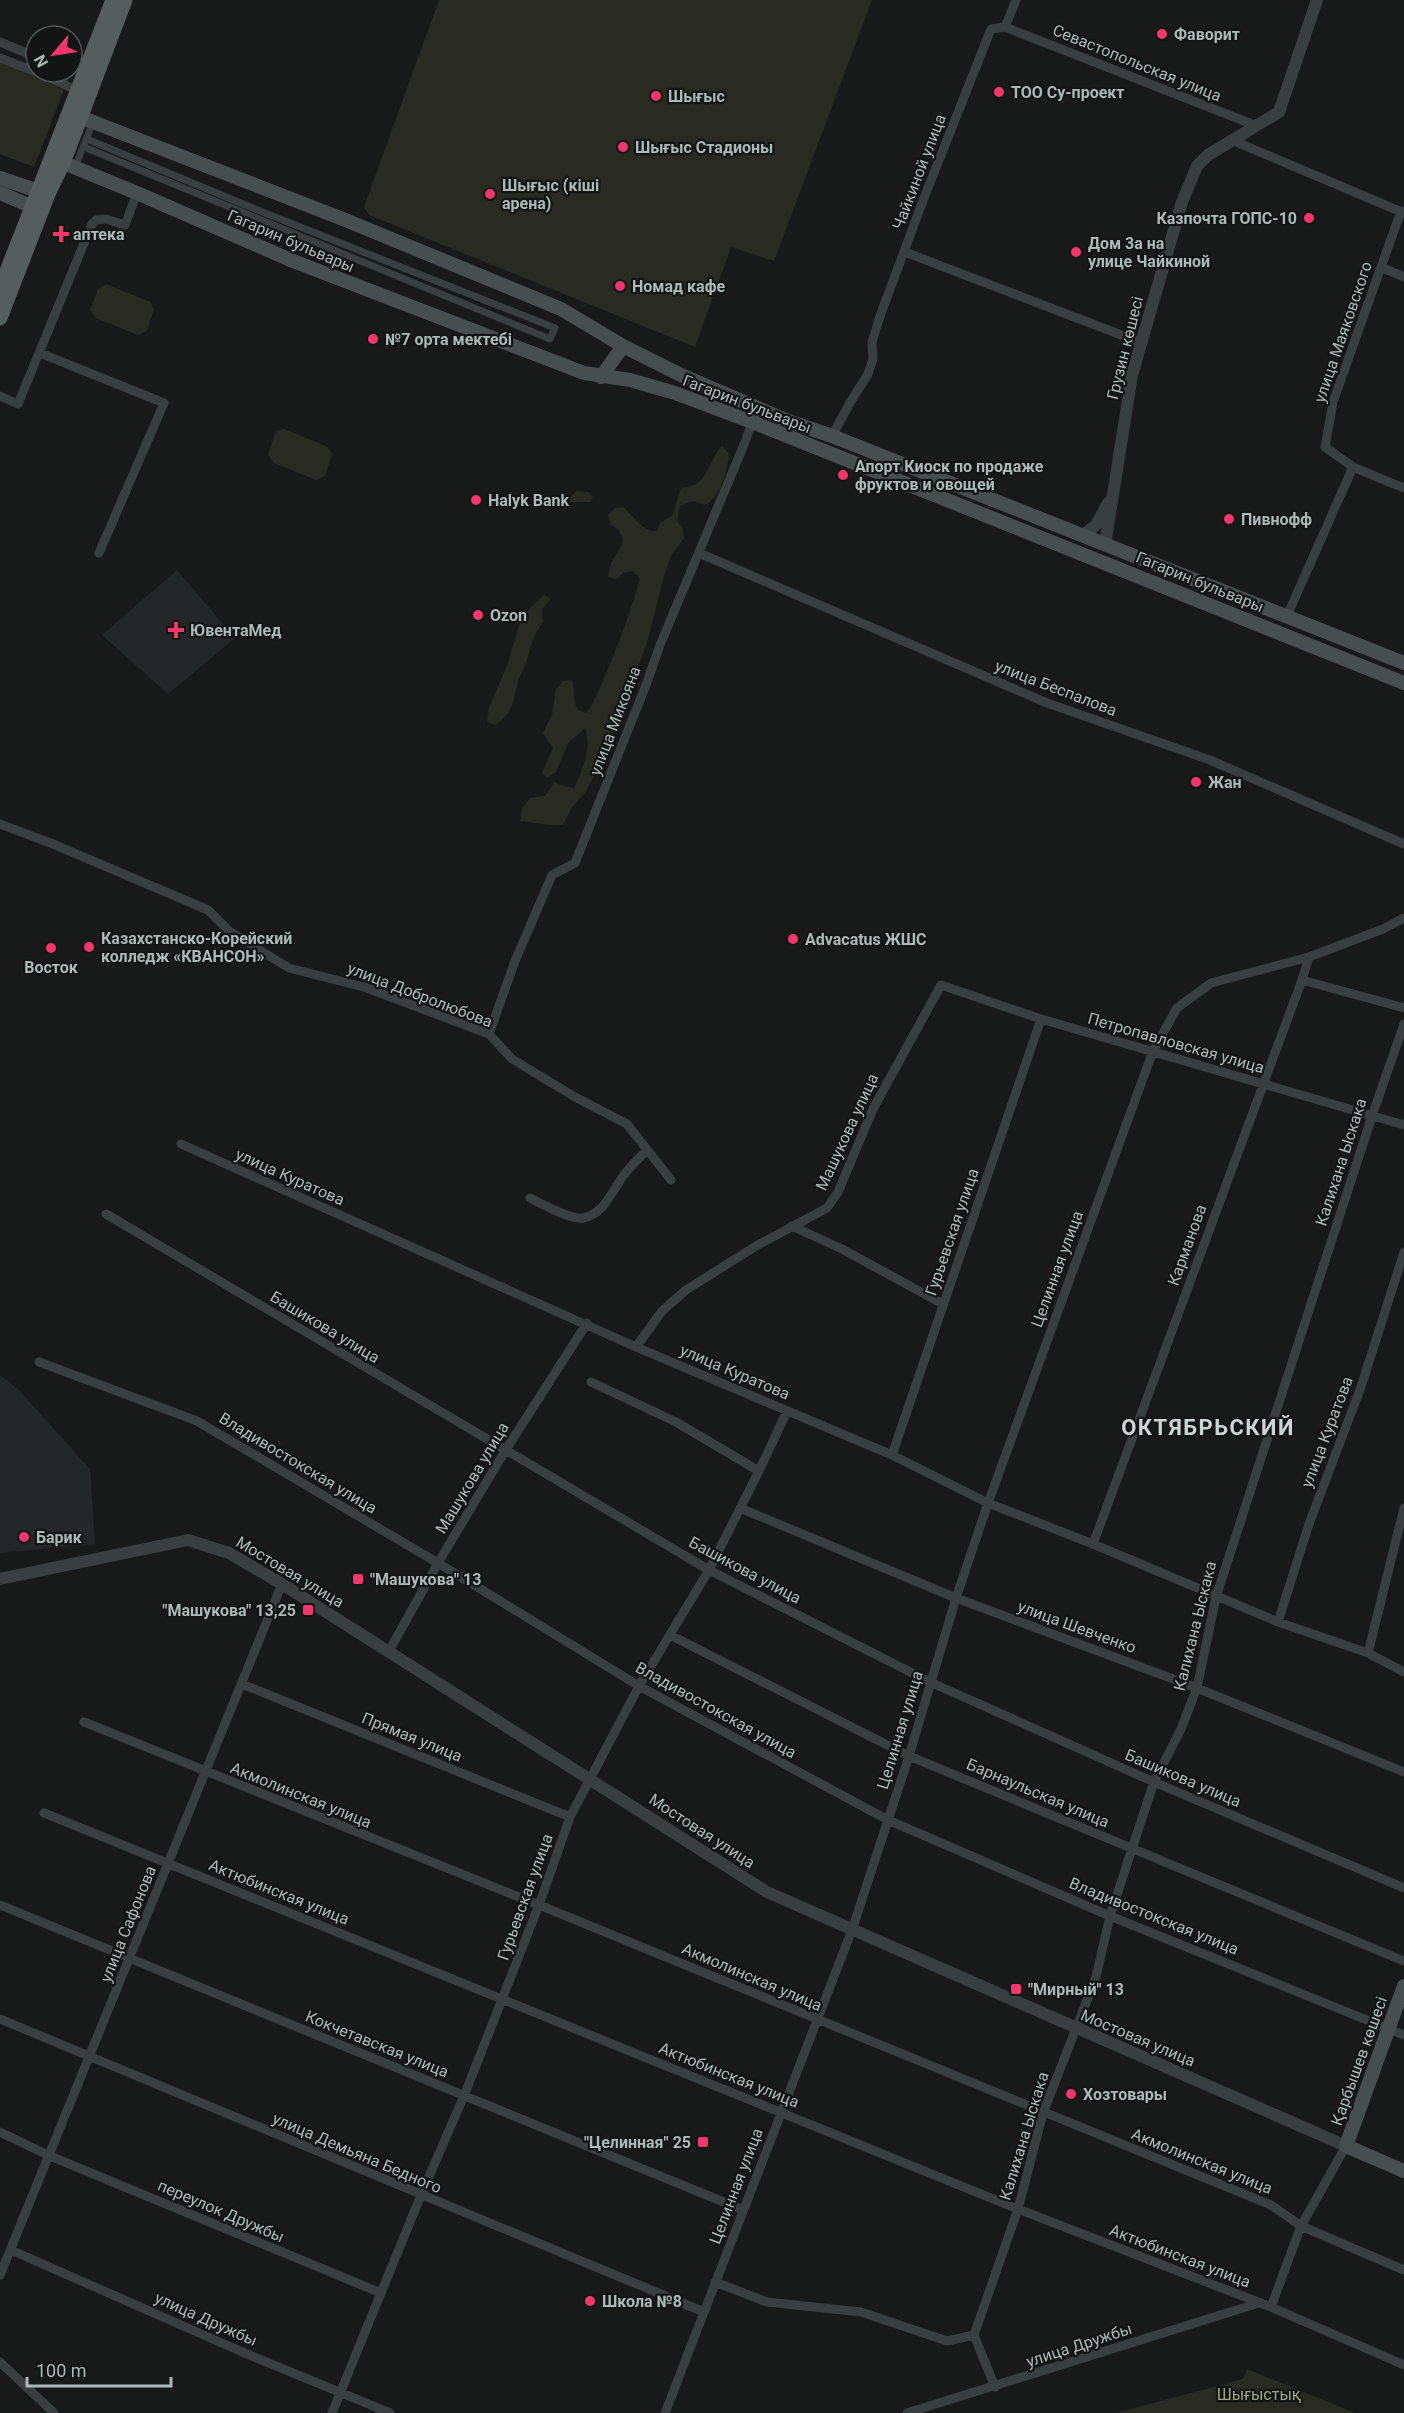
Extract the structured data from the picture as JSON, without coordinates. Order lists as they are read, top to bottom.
{
  "streets": {
    "main road": ["Гагарин бульвары", "Мостовая улица", "Қарбышев көшесі"],
    "street": [
      "Севастопольская улица",
      "Чайкиной улица",
      "улица Маяковского",
      "Грузин көшесі",
      "улица Беспалова",
      "улица Микояна",
      "улица Добролюбова",
      "Петропавловская улица",
      "Машукова улица",
      "Калихана Ыскака",
      "улица Куратова",
      "Гурьевская улица",
      "Карманова",
      "Целинная улица",
      "Башикова улица",
      "Владивостокская улица",
      "улица Шевченко",
      "Прямая улица",
      "Барнаульская улица",
      "Акмолинская улица",
      "Актюбинская улица",
      "улица Сафонова",
      "Кокчетавская улица",
      "улица Демьяна Бедного",
      "переулок Дружбы",
      "улица Дружбы"
    ]
  },
  "crossings": [
    ["Севастопольская улица", "Чайкиной улица"],
    ["Севастопольская улица", "Грузин көшесі"],
    ["Чайкиной улица", "Гагарин бульвары"],
    ["Гагарин бульвары", "Грузин көшесі"],
    ["Гагарин бульвары", "улица Микояна"],
    ["улица Беспалова", "улица Микояна"],
    ["улица Микояна", "улица Добролюбова"],
    ["Петропавловская улица", "Машукова улица"],
    ["Петропавловская улица", "Калихана Ыскака"],
    ["Петропавловская улица", "Гурьевская улица"],
    ["Петропавловская улица", "Карманова"],
    ["Петропавловская улица", "Целинная улица"],
    ["Машукова улица", "улица Куратова"],
    ["Машукова улица", "Башикова улица"],
    ["Машукова улица", "Владивостокская улица"],
    ["Машукова улица", "Мостовая улица"],
    ["Калихана Ыскака", "улица Куратова"],
    ["Калихана Ыскака", "Башикова улица"],
    ["Калихана Ыскака", "Владивостокская улица"],
    ["Калихана Ыскака", "Мостовая улица"],
    ["Калихана Ыскака", "улица Шевченко"],
    ["Калихана Ыскака", "Барнаульская улица"],
    ["Калихана Ыскака", "Акмолинская улица"],
    ["Калихана Ыскака", "Актюбинская улица"],
    ["улица Куратова", "Гурьевская улица"],
    ["улица Куратова", "Карманова"],
    ["улица Куратова", "Целинная улица"],
    ["Гурьевская улица", "Башикова улица"],
    ["Гурьевская улица", "Владивостокская улица"],
    ["Гурьевская улица", "Мостовая улица"],
    ["Гурьевская улица", "улица Шевченко"],
    ["Гурьевская улица", "Прямая улица"],
    ["Гурьевская улица", "Барнаульская улица"],
    ["Гурьевская улица", "Акмолинская улица"],
    ["Гурьевская улица", "Актюбинская улица"],
    ["Гурьевская улица", "Кокчетавская улица"],
    ["Гурьевская улица", "улица Демьяна Бедного"],
    ["Гурьевская улица", "переулок Дружбы"],
    ["Гурьевская улица", "улица Дружбы"],
    ["Карманова", "Целинная улица"],
    ["Целинная улица", "Башикова улица"],
    ["Целинная улица", "Владивостокская улица"],
    ["Целинная улица", "Мостовая улица"],
    ["Целинная улица", "улица Шевченко"],
    ["Целинная улица", "Барнаульская улица"],
    ["Целинная улица", "Акмолинская улица"],
    ["Целинная улица", "Актюбинская улица"],
    ["Целинная улица", "Кокчетавская улица"],
    ["Целинная улица", "улица Демьяна Бедного"],
    ["Владивостокская улица", "Қарбышев көшесі"],
    ["Мостовая улица", "улица Сафонова"],
    ["Мостовая улица", "Қарбышев көшесі"],
    ["Прямая улица", "улица Сафонова"],
    ["Акмолинская улица", "улица Сафонова"],
    ["Актюбинская улица", "улица Сафонова"],
    ["Актюбинская улица", "улица Дружбы"],
    ["улица Сафонова", "Кокчетавская улица"],
    ["улица Сафонова", "улица Демьяна Бедного"],
    ["улица Сафонова", "переулок Дружбы"],
    ["улица Сафонова", "улица Дружбы"]
  ],
  "districts": ["ОКТЯБРЬСКИЙ"],
  "parks": ["Шығыстық"],
  "places": {
    "other": [
      "Фаворит",
      "ТОО Су-проект",
      "Шығыс",
      "Шығыс Стадионы",
      "Шығыс (кіші арена)",
      "Казпочта ГОПС-10",
      "Дом 3а на улице Чайкиной",
      "Номад кафе",
      "№7 орта мектебі",
      "Апорт Киоск по продаже фруктов и овощей",
      "Halyk Bank",
      "Пивнофф",
      "Ozon",
      "Жан",
      "Advacatus ЖШС",
      "Казахстанско-Корейский колледж «КВАНСОН»",
      "Восток",
      "Барик",
      "Хозтовары",
      "Школа №8"
    ],
    "health": ["аптека", "ЮвентаМед"],
    "transit": [
      "\"Машукова\" 13",
      "\"Машукова\" 13,25",
      "\"Мирный\" 13",
      "\"Целинная\" 25"
    ]
  },
  "scale_bar": "100 m",
  "north": "bottom left"
}
